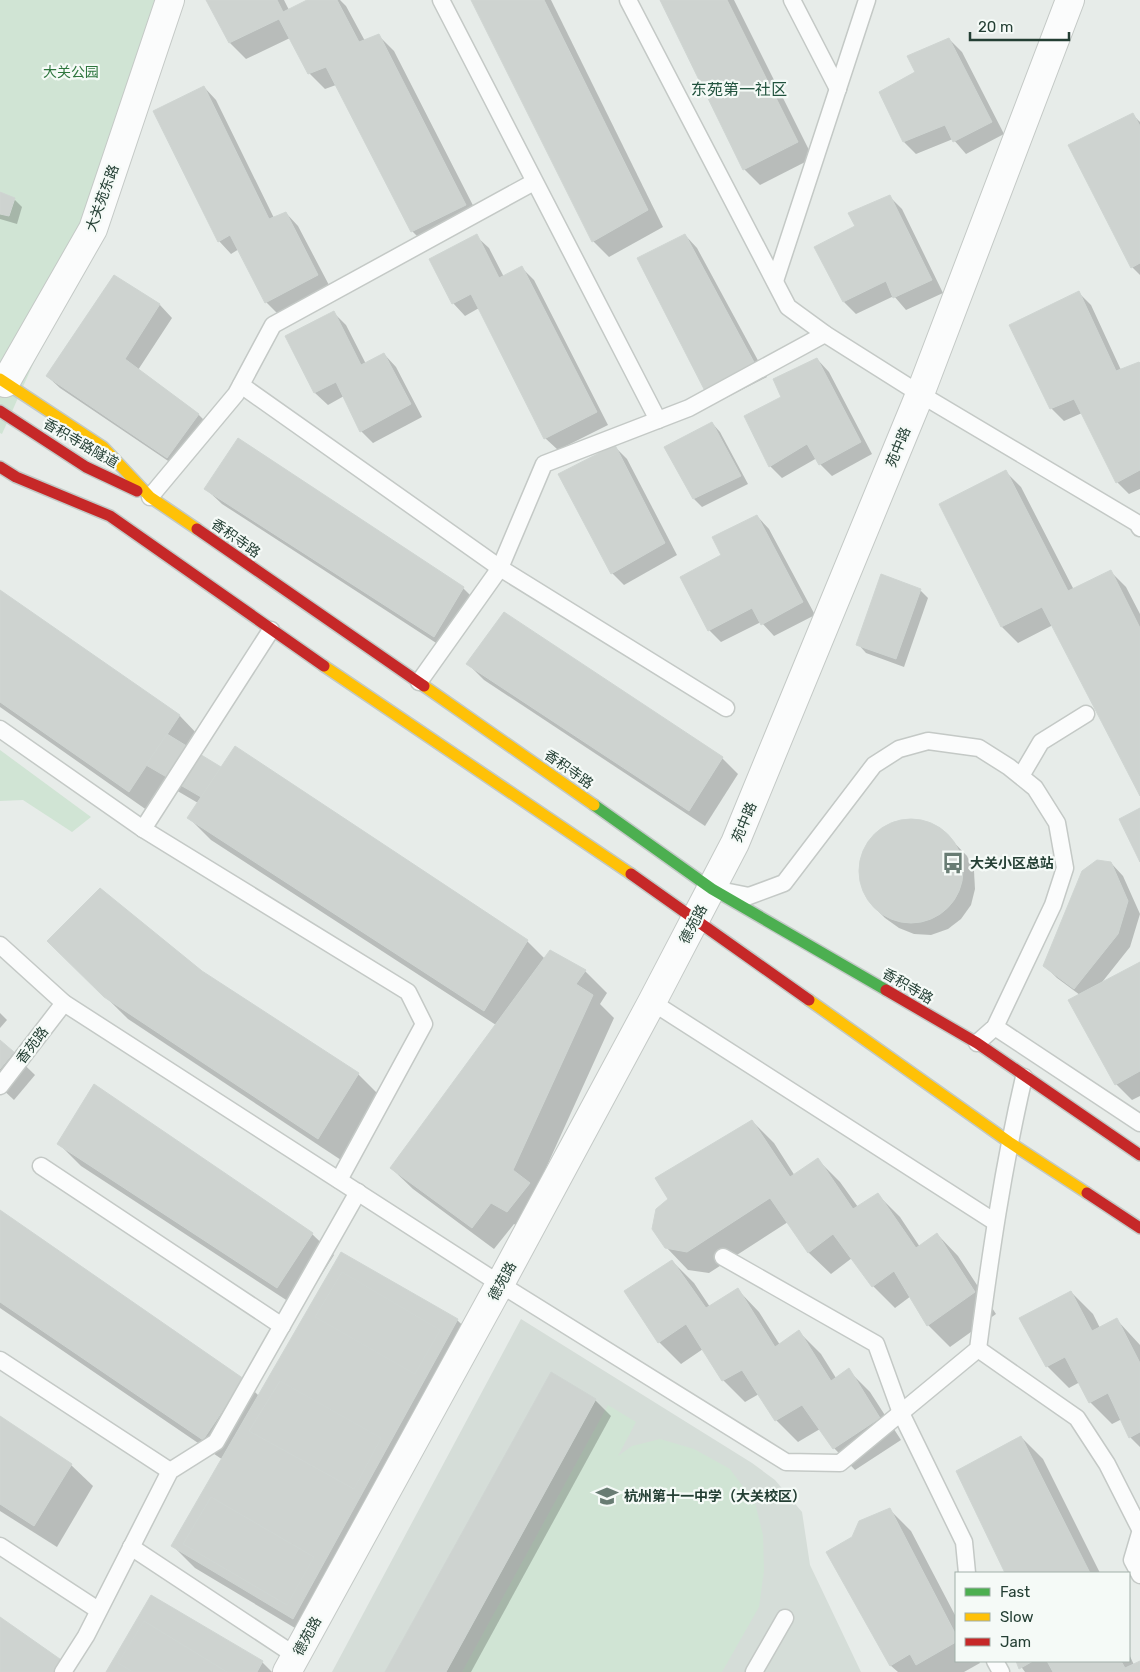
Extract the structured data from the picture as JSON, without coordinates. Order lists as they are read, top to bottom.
{
  "streets": {
    "main road": ["香积寺路隧道", "香积寺路"],
    "street": ["大关苑东路", "苑中路", "德苑路"],
    "lane": ["香苑路"]
  },
  "crossings": [
    ["大关苑东路", "香积寺路"],
    ["香积寺路隧道", "香积寺路"],
    ["苑中路", "香积寺路"],
    ["苑中路", "德苑路"],
    ["香积寺路", "德苑路"]
  ],
  "districts": ["东苑第一社区"],
  "parks": ["大关公园"],
  "places": {
    "bus stop": ["大关小区总站"],
    "school or university": ["杭州第十一中学（大关校区）"]
  },
  "legend": ["Fast", "Slow", "Jam"],
  "scale_bar": "20 m"
}
